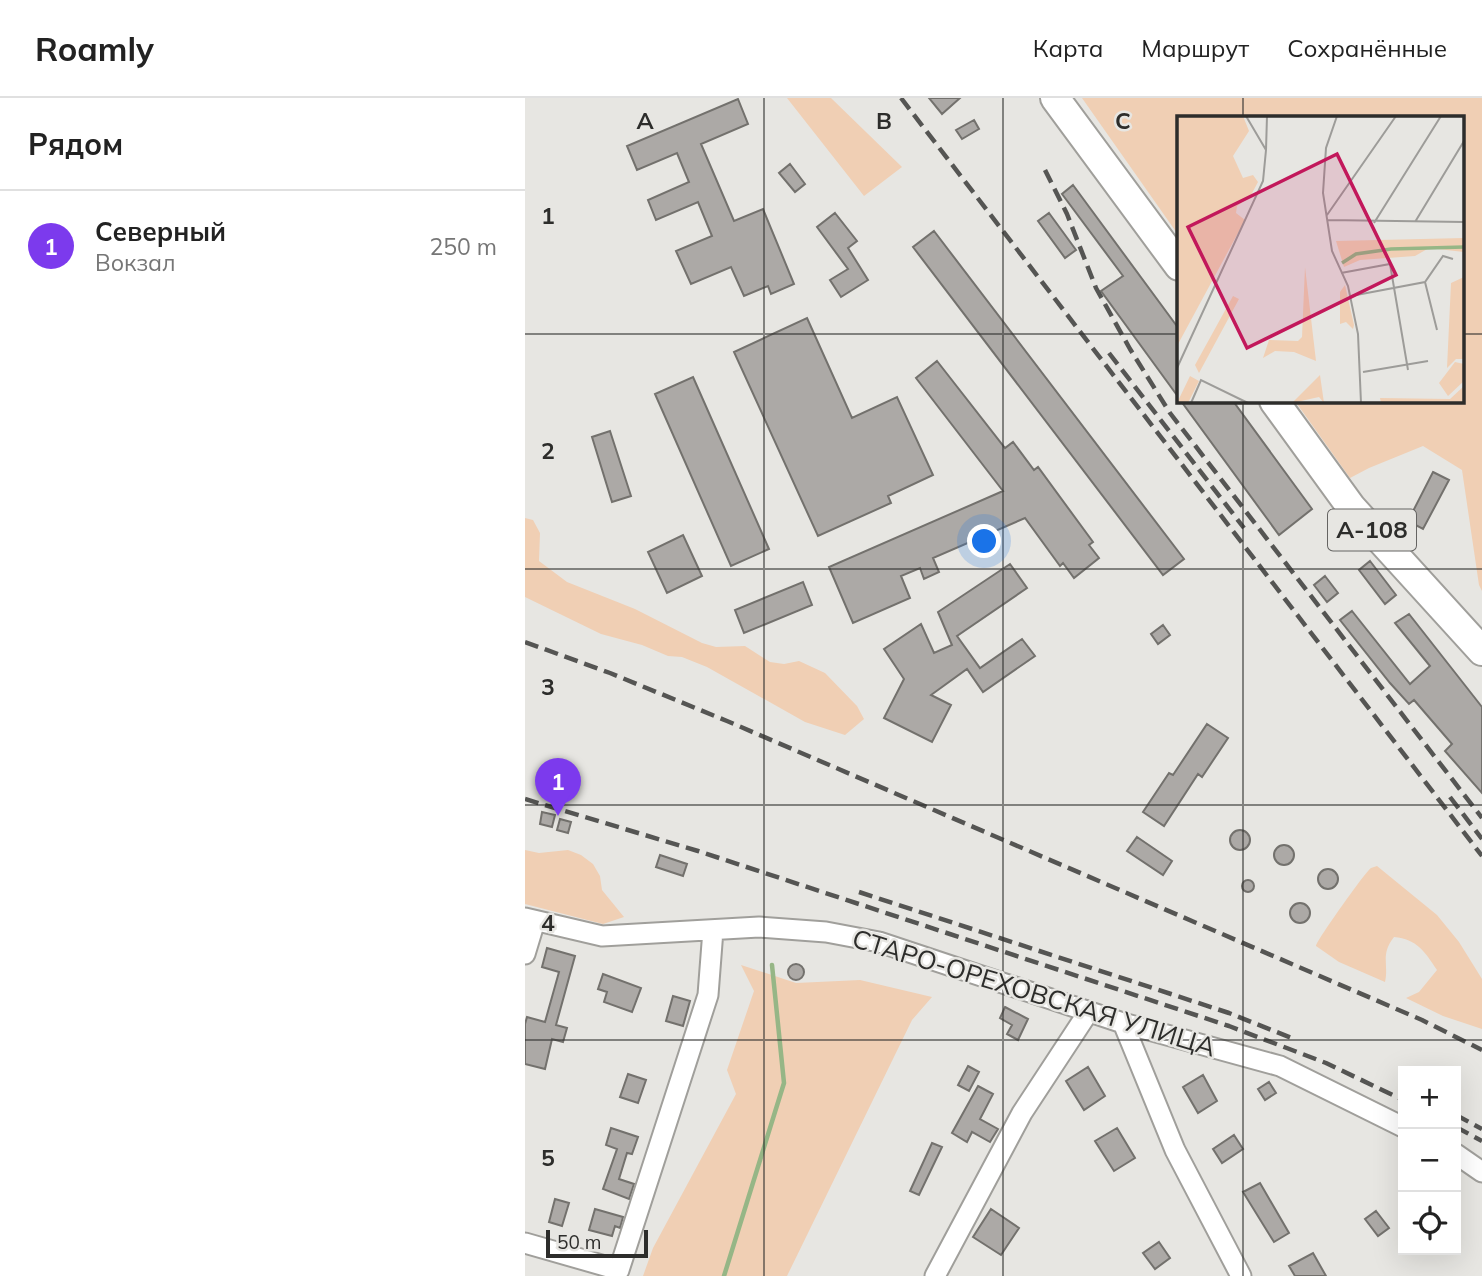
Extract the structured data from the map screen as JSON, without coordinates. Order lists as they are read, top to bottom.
{
  "streets": {
    "highway": ["А-108"],
    "street": ["СТАРО-ОРЕХОВСКАЯ УЛИЦА"]
  },
  "scale_bar": "50 m",
  "page": {
    "header": "Roamly",
    "nav": ["Карта", "Маршрут", "Сохранённые"],
    "heading": "Рядом",
    "list": [
      {
        "mark": "1",
        "name": "Северный",
        "note": "Вокзал",
        "value": "250 m"
      }
    ],
    "pins": "1",
    "map_buttons": ["+", "−"],
    "scale": "50 m"
  },
  "grid": {
    "columns": ["A", "B", "C"],
    "rows": [
      "1",
      "2",
      "3",
      "4",
      "5"
    ]
  }
}
